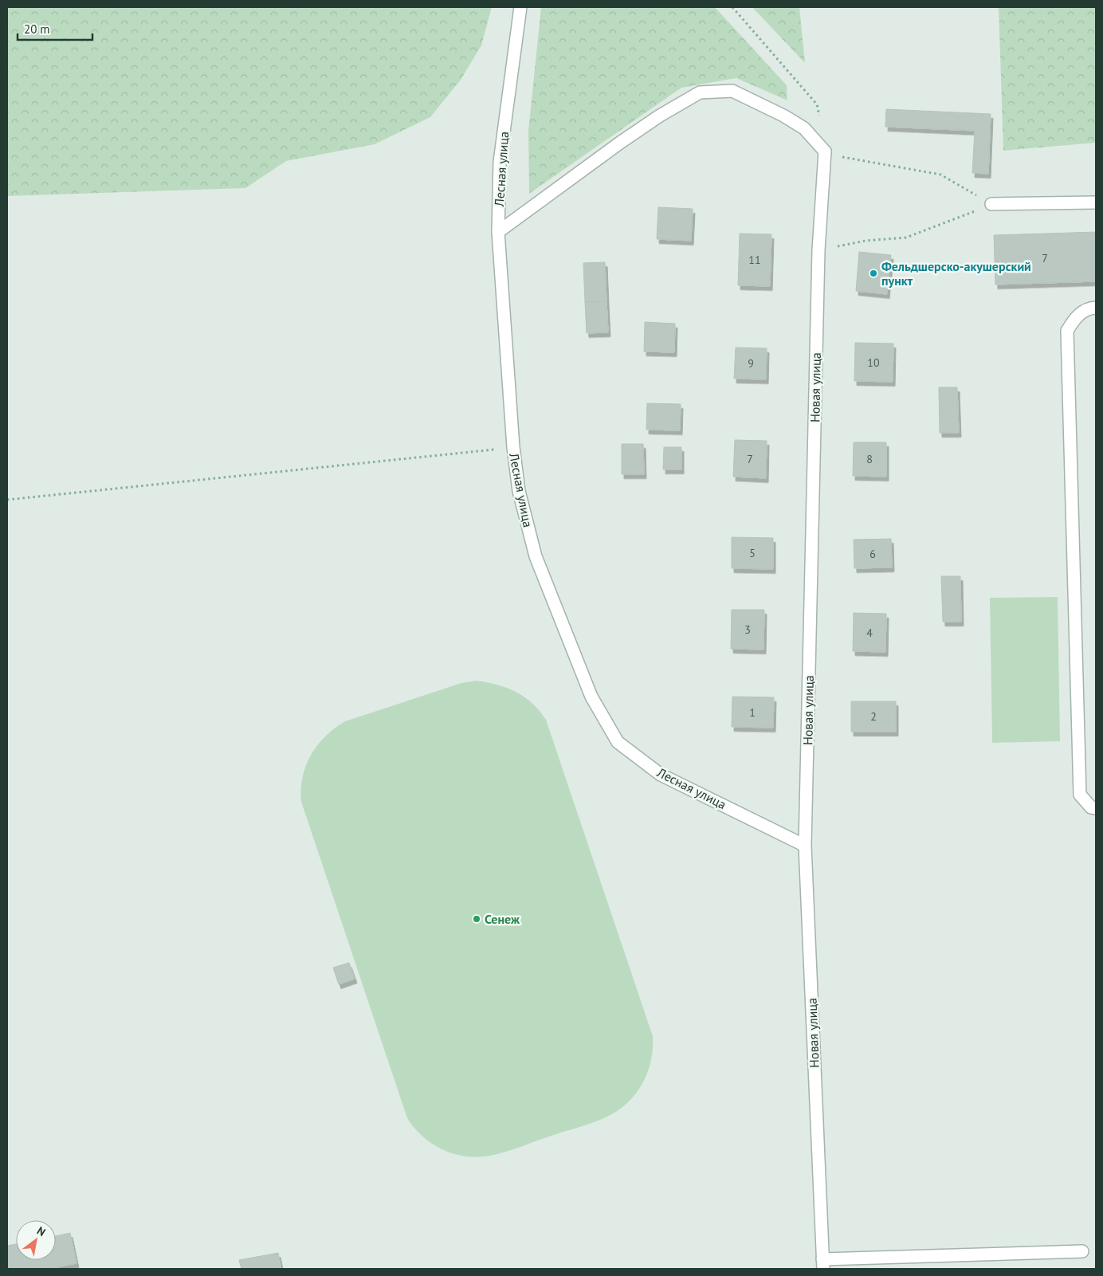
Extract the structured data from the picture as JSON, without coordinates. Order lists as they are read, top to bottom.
{
  "streets": {
    "street": ["Лесная улица", "Новая улица"]
  },
  "crossings": [
    ["Лесная улица", "Новая улица"]
  ],
  "places": ["Фельдшерско-акушерский пункт", "Сенеж"],
  "house_numbers": [
    "7",
    "11",
    "10",
    "9",
    "7",
    "8",
    "5",
    "6",
    "3",
    "4",
    "1",
    "2"
  ],
  "scale_bar": "20 m",
  "north": "top right"
}
